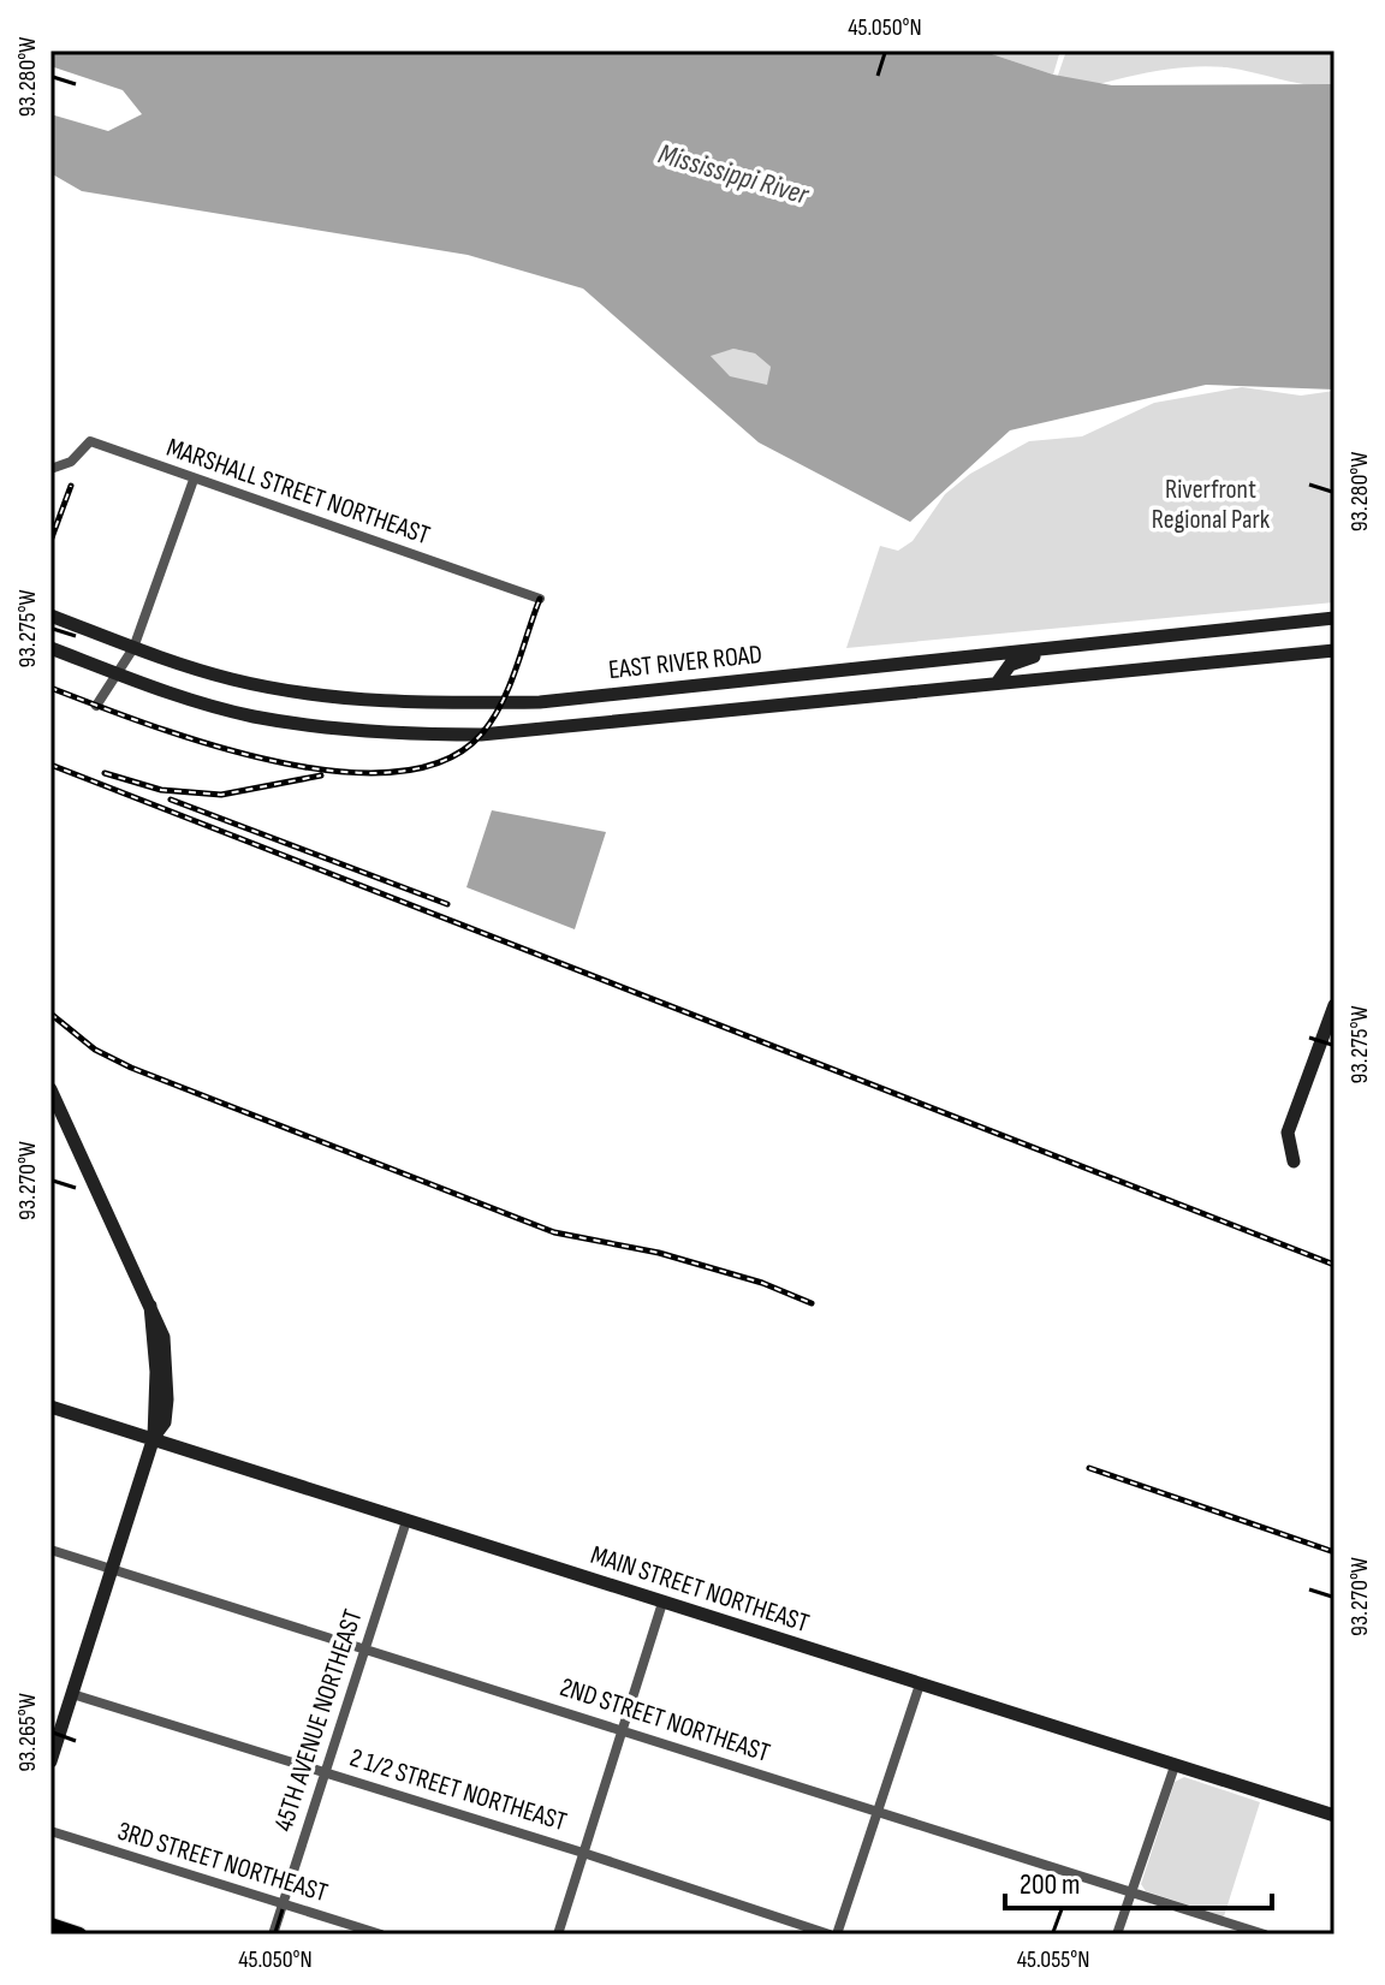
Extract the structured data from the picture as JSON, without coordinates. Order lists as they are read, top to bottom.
{
  "streets": {
    "street": [
      "MARSHALL STREET NORTHEAST",
      "EAST RIVER ROAD",
      "MAIN STREET NORTHEAST",
      "45TH AVENUE NORTHEAST",
      "2ND STREET NORTHEAST",
      "2 1/2 STREET NORTHEAST",
      "3RD STREET NORTHEAST"
    ]
  },
  "crossings": [
    ["MAIN STREET NORTHEAST", "45TH AVENUE NORTHEAST"],
    ["45TH AVENUE NORTHEAST", "2ND STREET NORTHEAST"],
    ["45TH AVENUE NORTHEAST", "2 1/2 STREET NORTHEAST"],
    ["45TH AVENUE NORTHEAST", "3RD STREET NORTHEAST"]
  ],
  "water": ["Mississippi River"],
  "parks": ["Riverfront Regional Park"],
  "scale_bar": "200 m",
  "coordinates": [
    "45.050°N",
    "93.280°W",
    "93.275°W",
    "93.270°W",
    "93.265°W",
    "45.055°N"
  ]
}
